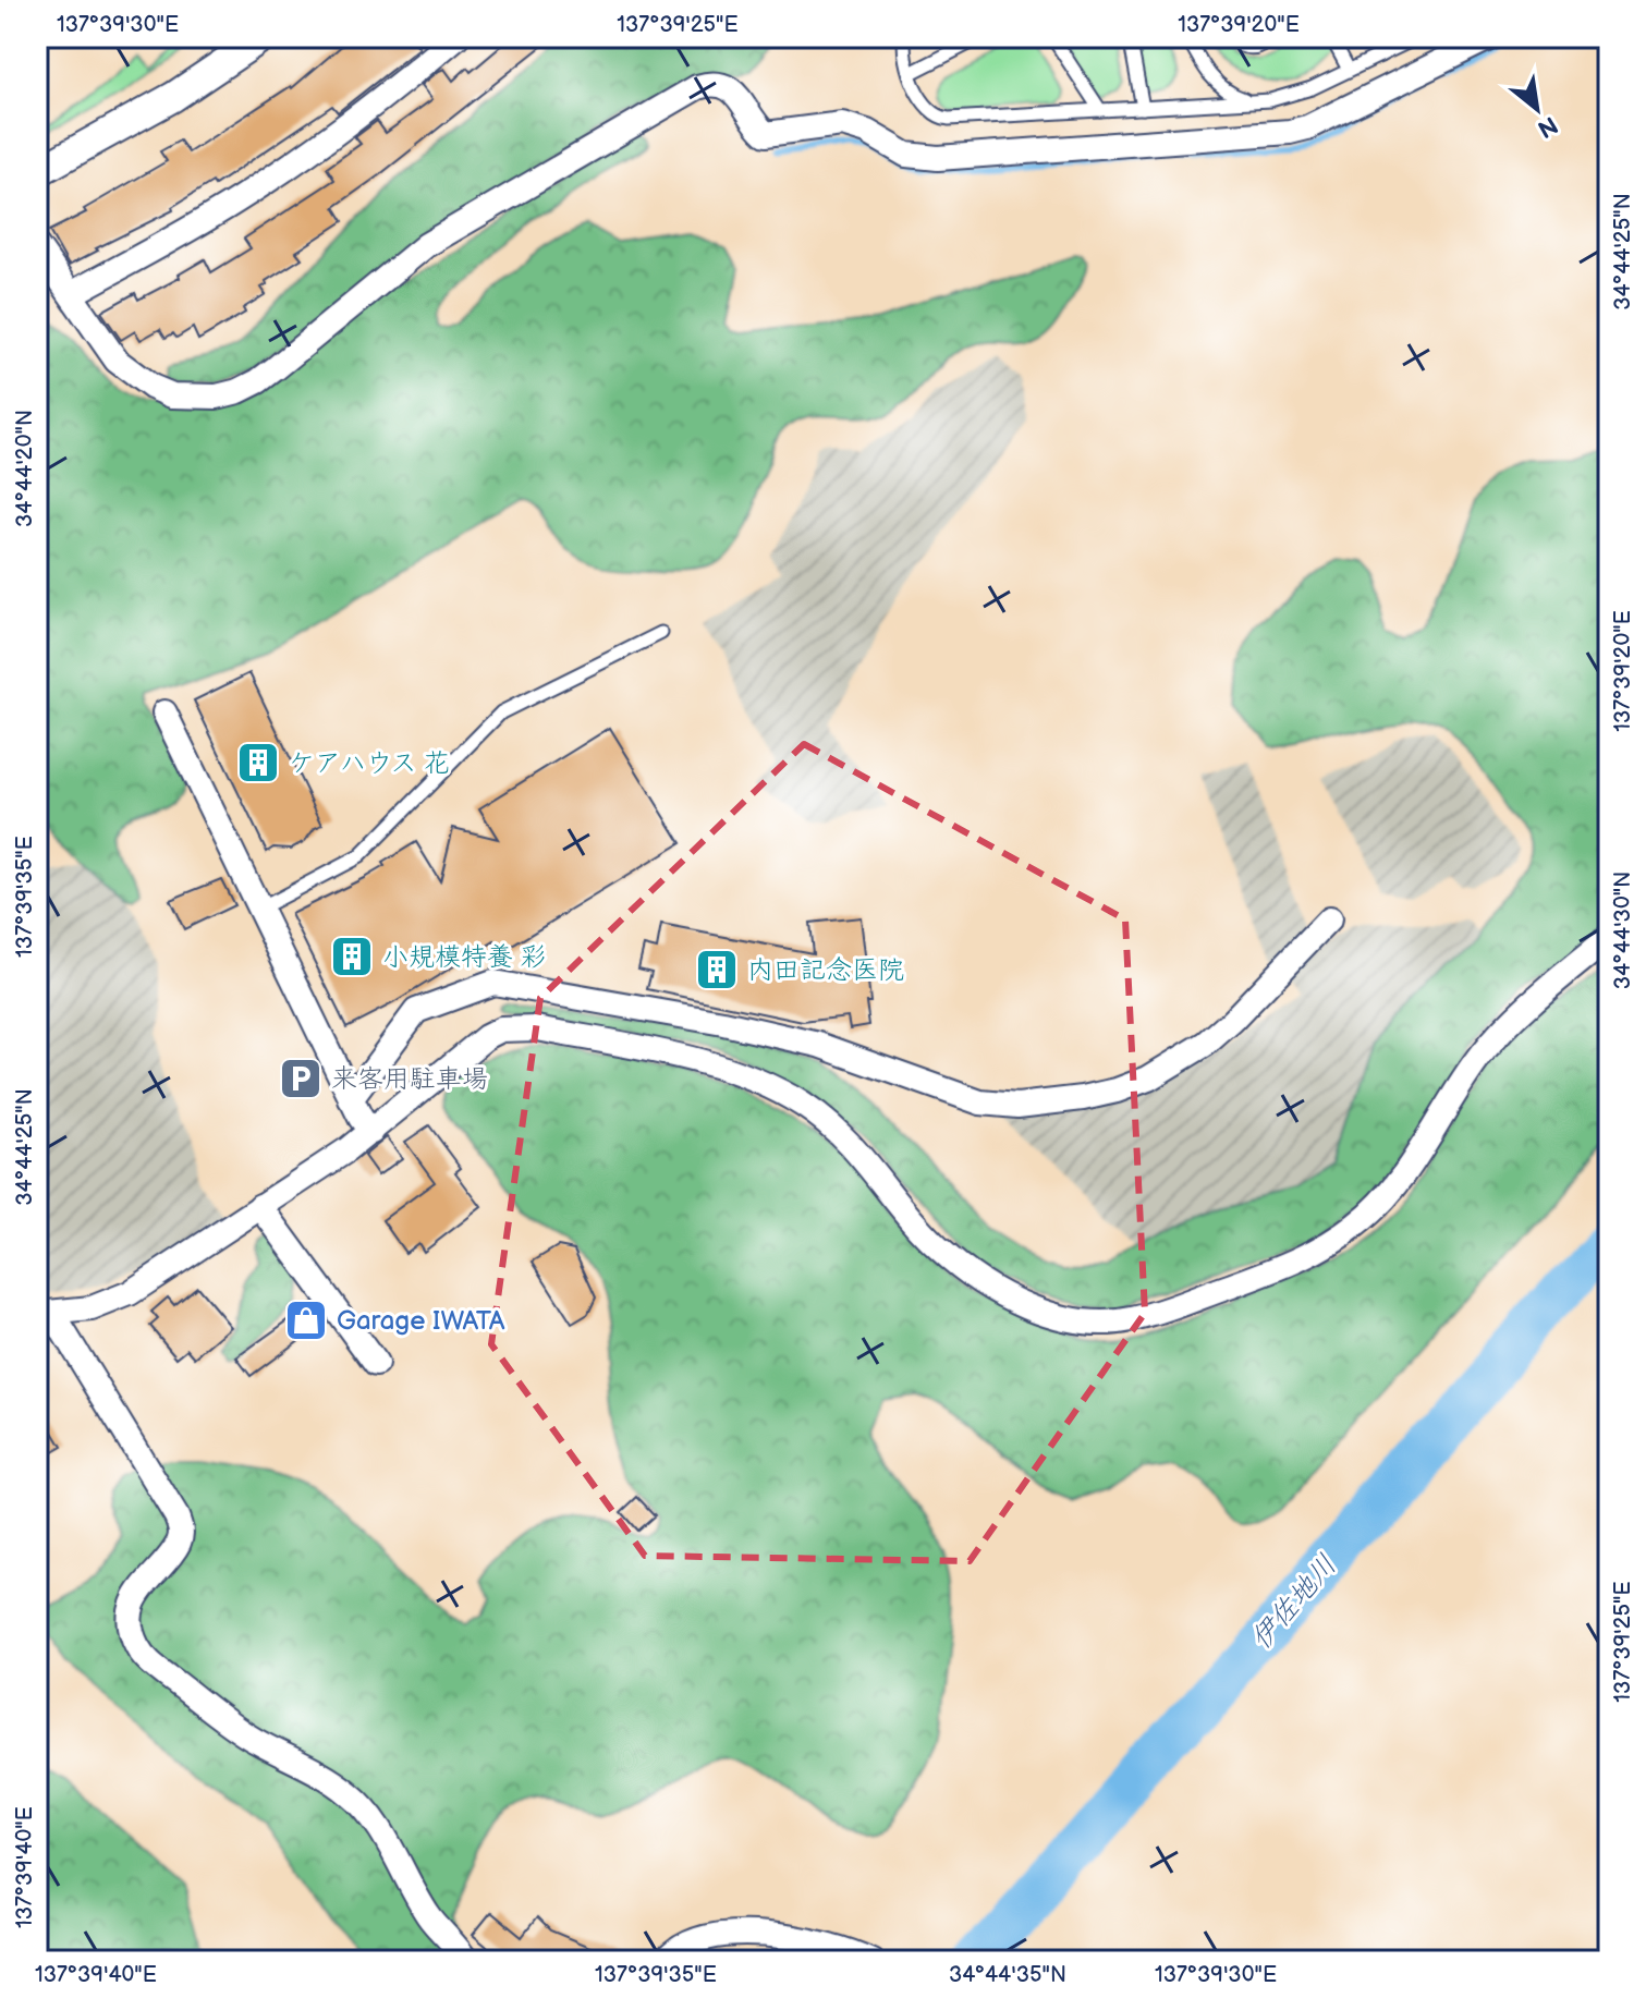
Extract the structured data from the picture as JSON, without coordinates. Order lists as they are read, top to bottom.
{
  "water": ["伊佐地川"],
  "places": {
    "building": ["ケアハウス 花", "小規模特養 彩", "内田記念医院"],
    "parking": ["来客用駐車場"],
    "shop": ["Garage IWATA"]
  },
  "north": "bottom right",
  "coordinates": [
    "137°39'30\"E",
    "137°39'25\"E",
    "137°39'20\"E",
    "34°44'25\"N",
    "34°44'20\"N",
    "137°39'35\"E",
    "34°44'30\"N",
    "137°39'40\"E",
    "34°44'35\"N"
  ]
}
